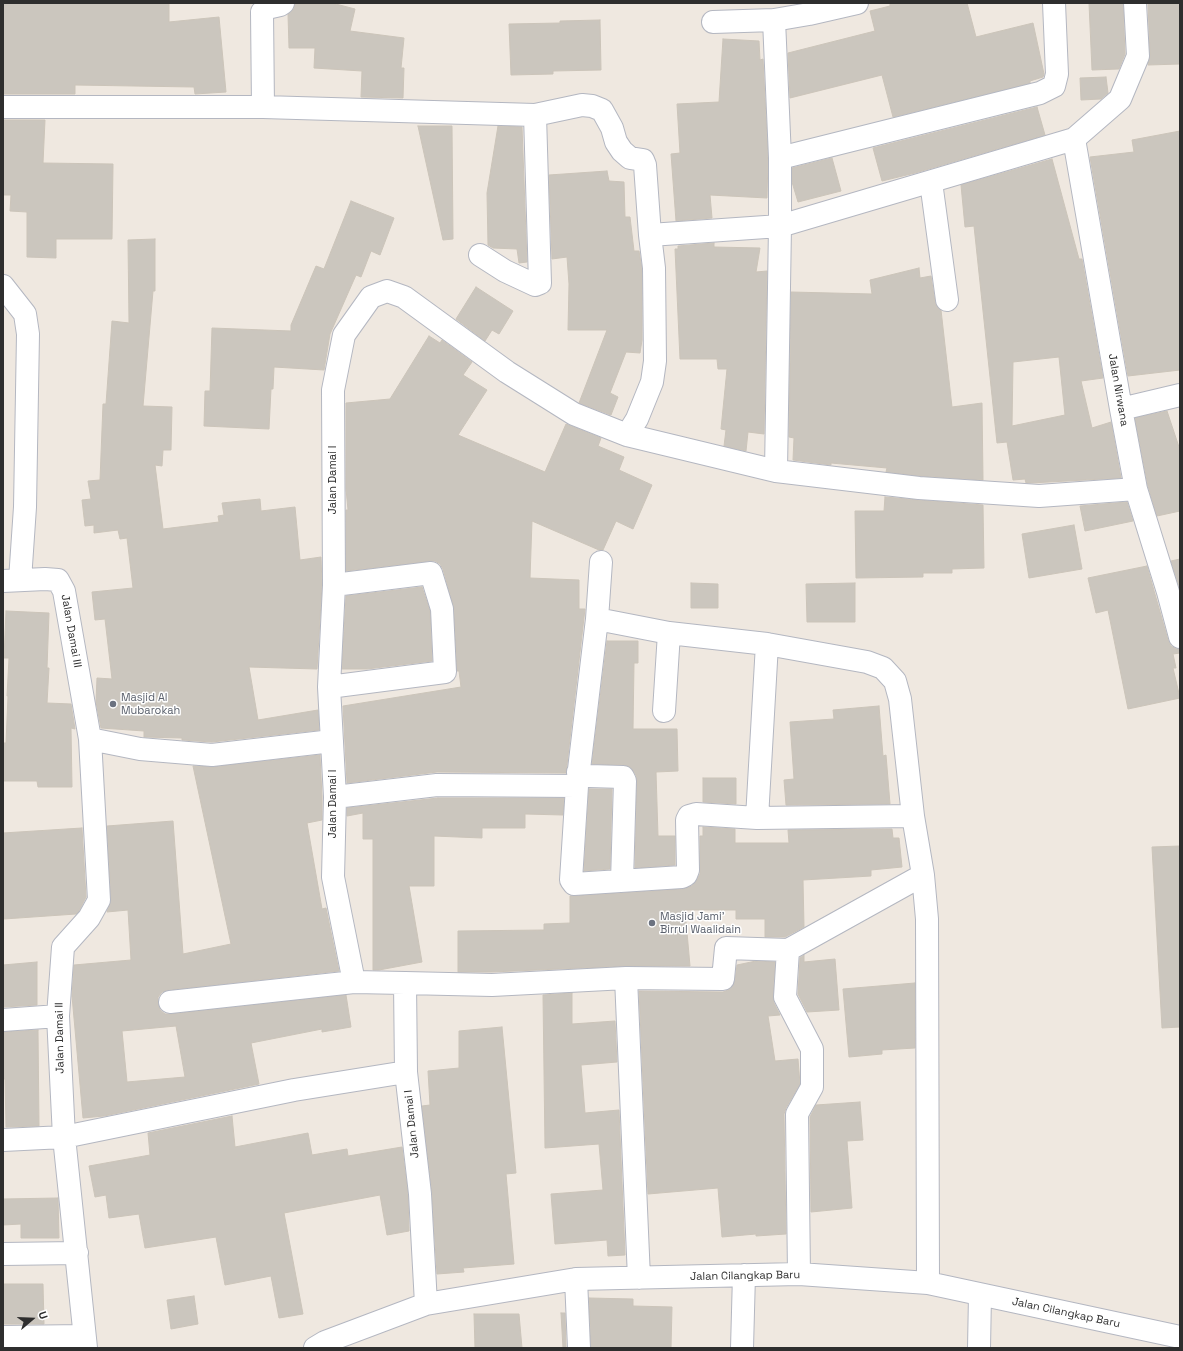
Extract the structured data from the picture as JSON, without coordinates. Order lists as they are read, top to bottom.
{
  "streets": {
    "street": [
      "Jalan Nirwana",
      "Jalan Damai I",
      "Jalan Damai III",
      "Jalan Damai II",
      "Jalan Cilangkap Baru"
    ]
  },
  "crossings": [
    ["Jalan Damai I", "Jalan Cilangkap Baru"],
    ["Jalan Damai III", "Jalan Damai II"]
  ],
  "places": ["Masjid Al Mubarokah", "Masjid Jami' Birrul Waalidain"],
  "north": "right"
}
